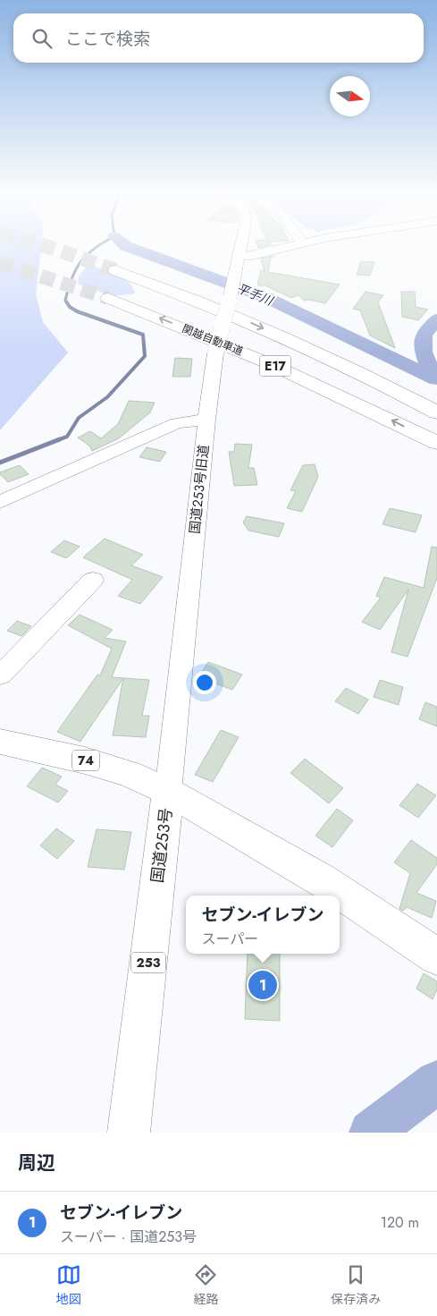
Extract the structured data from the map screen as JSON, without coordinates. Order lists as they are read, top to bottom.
{
  "streets": {
    "main road": [
      "関越自動車道",
      "E17",
      "74",
      "国道253号",
      "253"
    ],
    "street": ["国道253号旧道"]
  },
  "crossings": [
    ["国道253号旧道", "74"],
    ["国道253号旧道", "国道253号"],
    ["74", "国道253号"]
  ],
  "water": ["平手川"],
  "north": "right",
  "page": {
    "search": "ここで検索",
    "popup": ["セブン-イレブン", "スーパー"],
    "pins": "1",
    "heading": "周辺",
    "list": [
      {
        "mark": "1",
        "name": "セブン-イレブン",
        "note": "スーパー · 国道253号",
        "value": "120 m"
      }
    ],
    "nav": ["地図", "経路", "保存済み"]
  }
}
